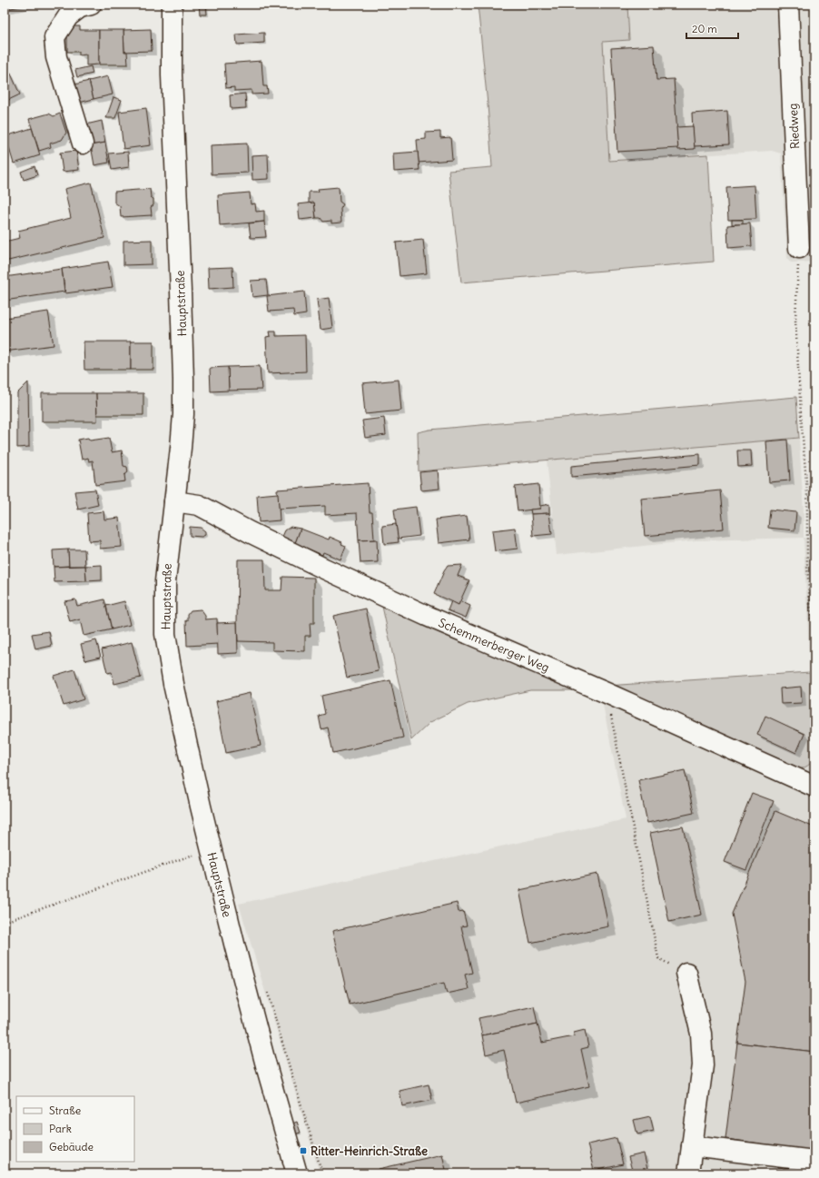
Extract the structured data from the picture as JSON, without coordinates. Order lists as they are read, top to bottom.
{
  "streets": {
    "street": ["Riedweg", "Hauptstraße", "Schemmerberger Weg"]
  },
  "crossings": [
    ["Hauptstraße", "Schemmerberger Weg"]
  ],
  "places": {
    "transit": ["Ritter-Heinrich-Straße"]
  },
  "legend": ["Straße", "Park", "Gebäude"],
  "scale_bar": "20 m"
}
